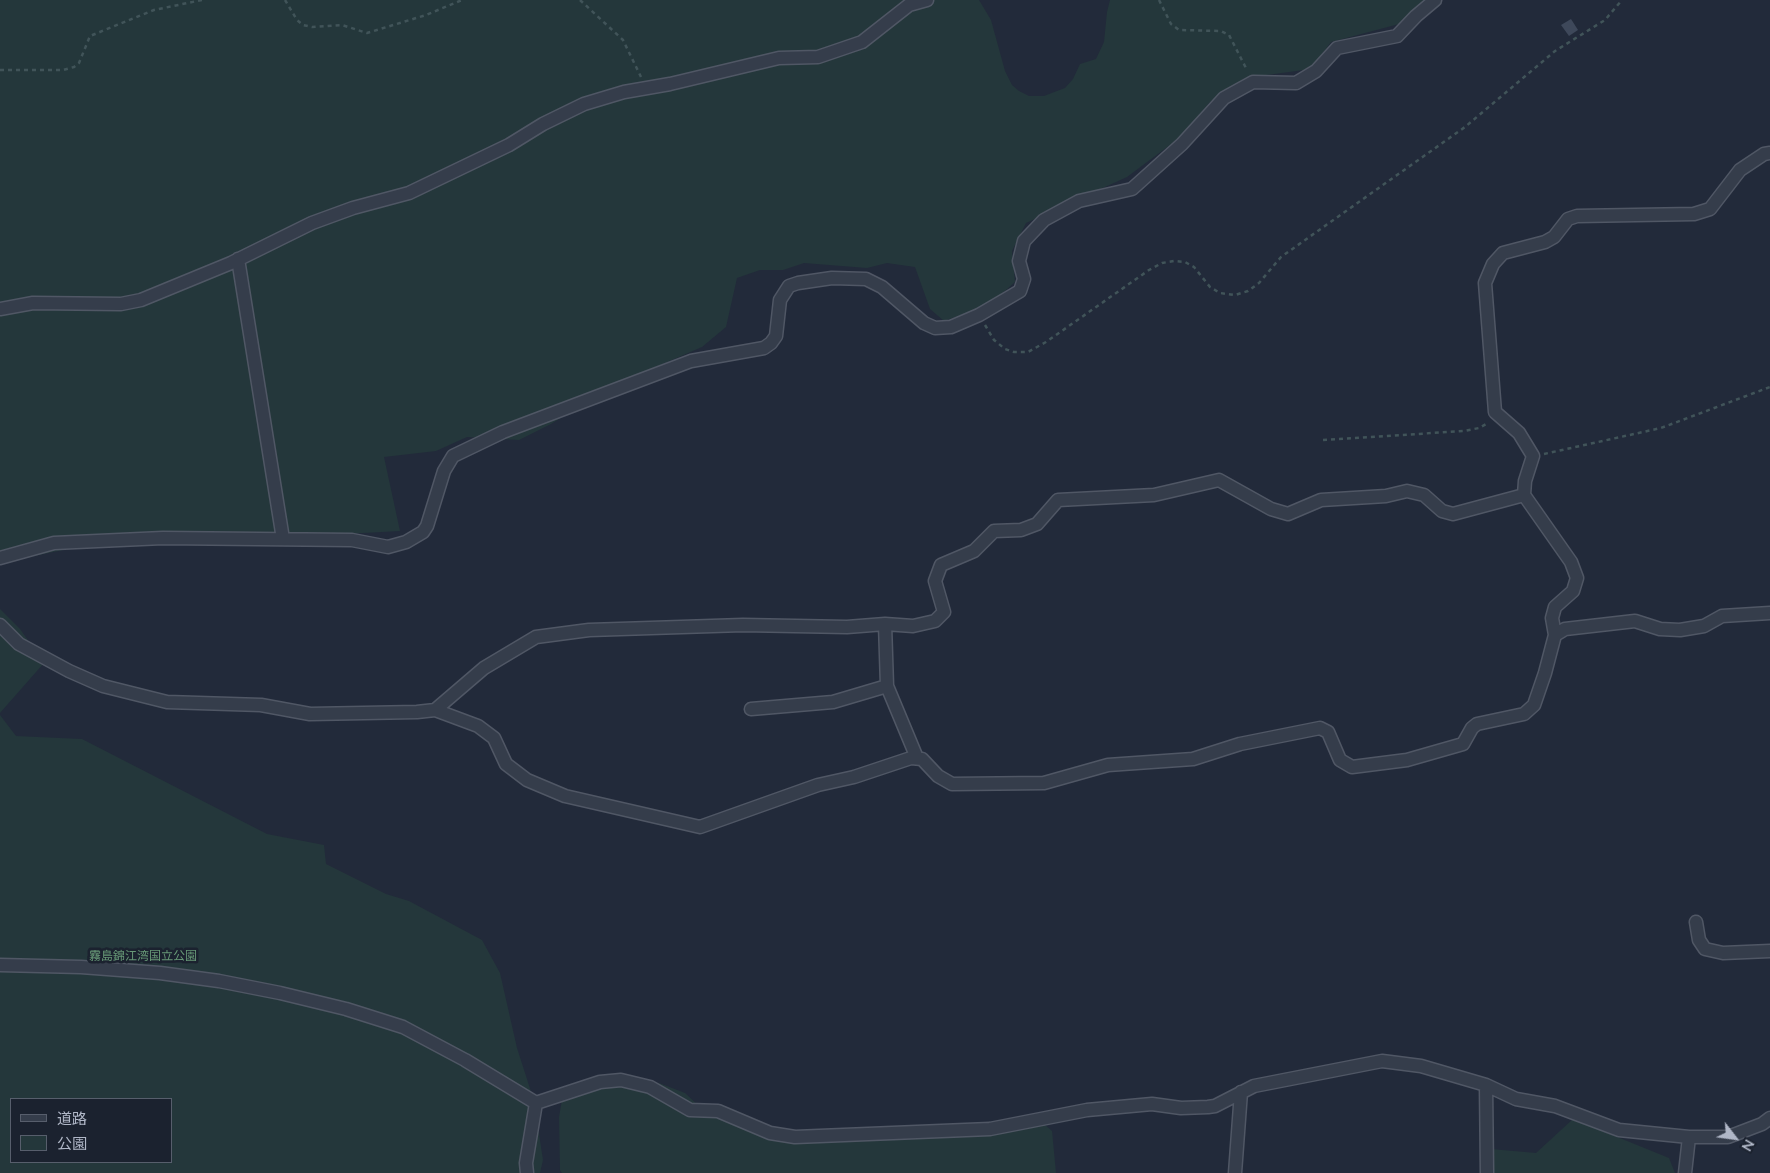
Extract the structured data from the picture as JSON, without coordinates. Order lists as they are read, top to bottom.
{
  "parks": ["霧島錦江湾国立公園"],
  "legend": ["道路", "公園"],
  "north": "bottom right"
}
